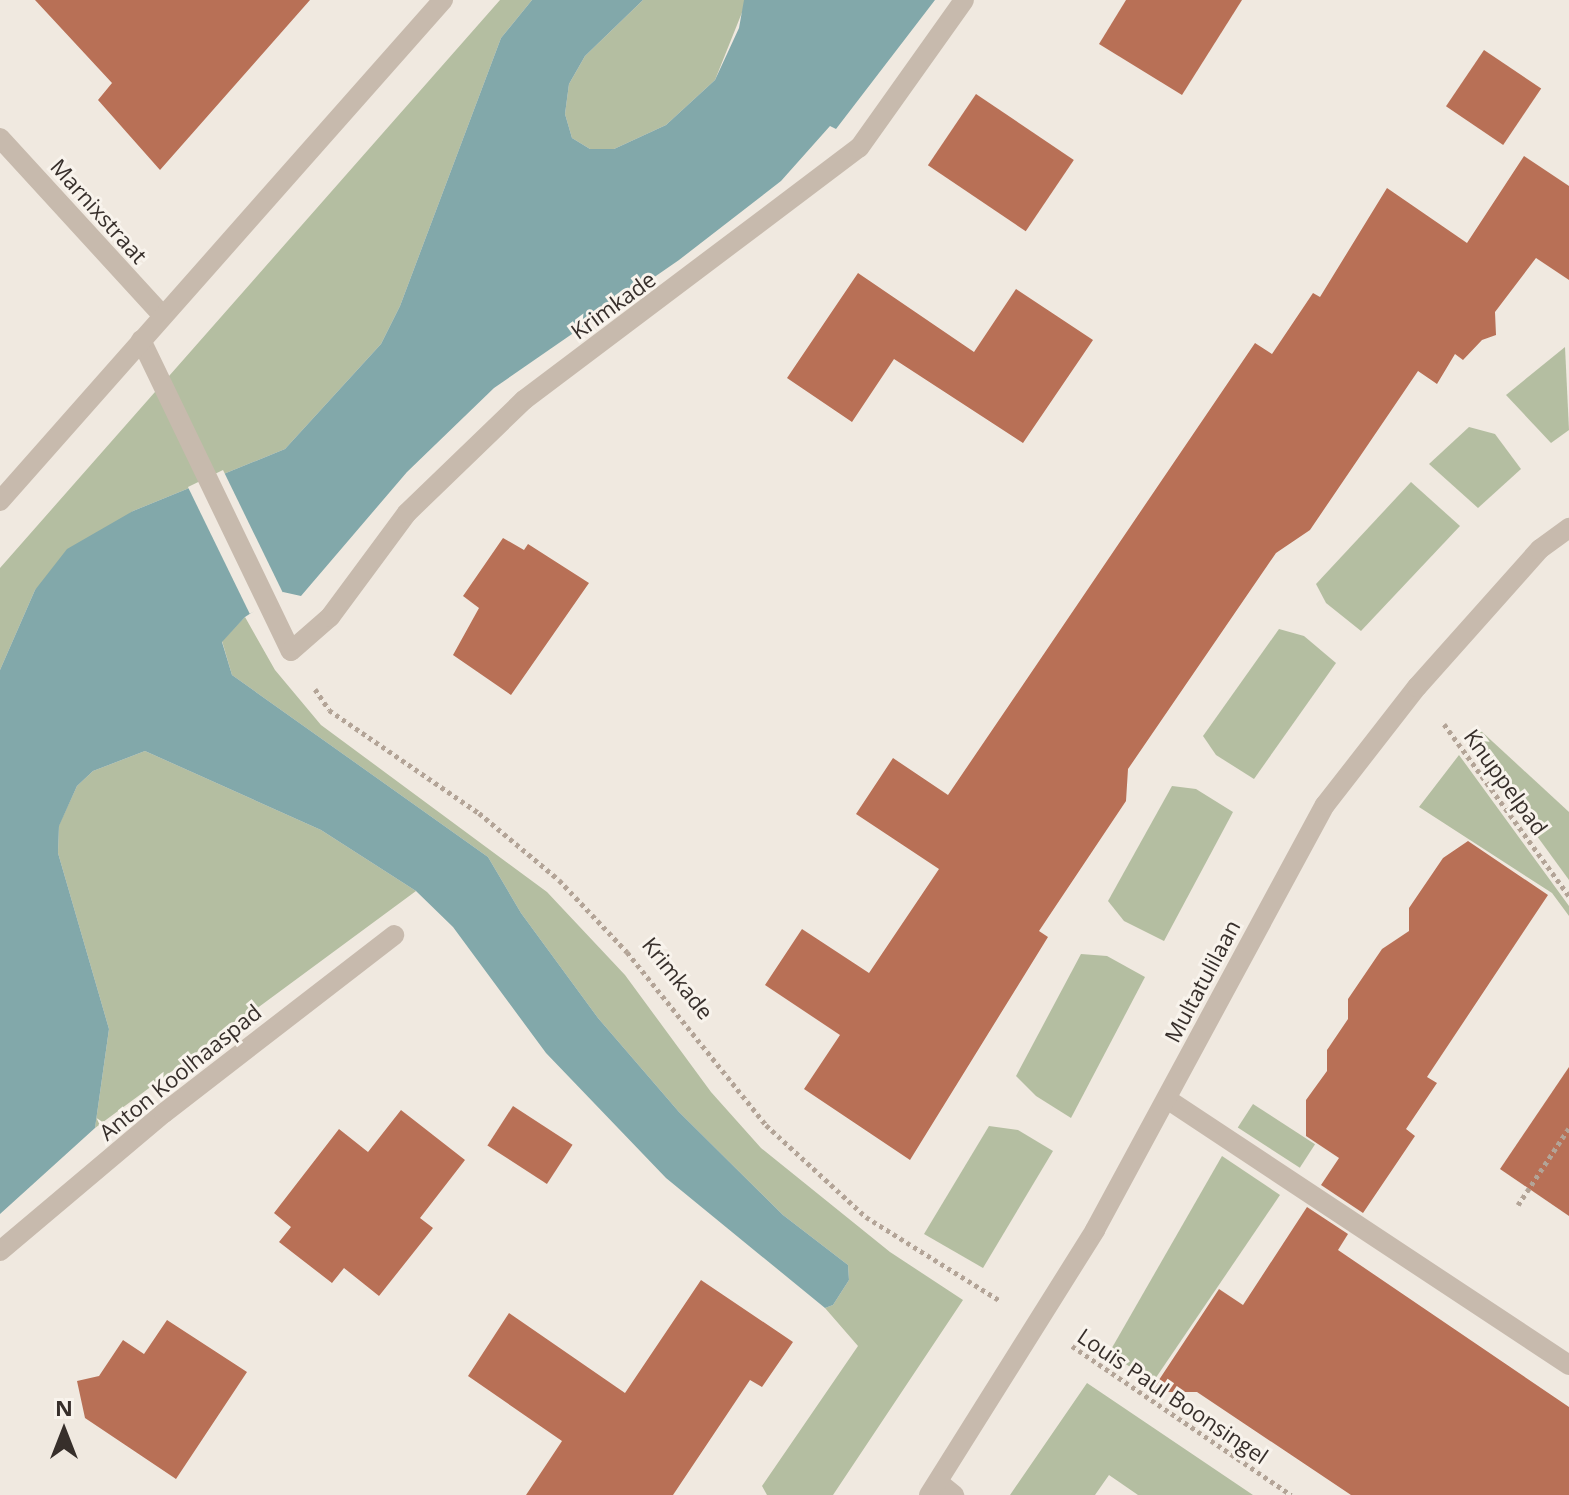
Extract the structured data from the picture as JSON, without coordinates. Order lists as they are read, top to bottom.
{
  "streets": {
    "street": [
      "Marnixstraat",
      "Krimkade",
      "Multatulilaan",
      "Anton Koolhaaspad"
    ],
    "path": ["Knuppelpad", "Louis Paul Boonsingel"]
  },
  "crossings": [
    ["Krimkade", "Multatulilaan"],
    ["Krimkade", "Louis Paul Boonsingel"],
    ["Knuppelpad", "Multatulilaan"],
    ["Multatulilaan", "Louis Paul Boonsingel"]
  ],
  "north": "top"
}
